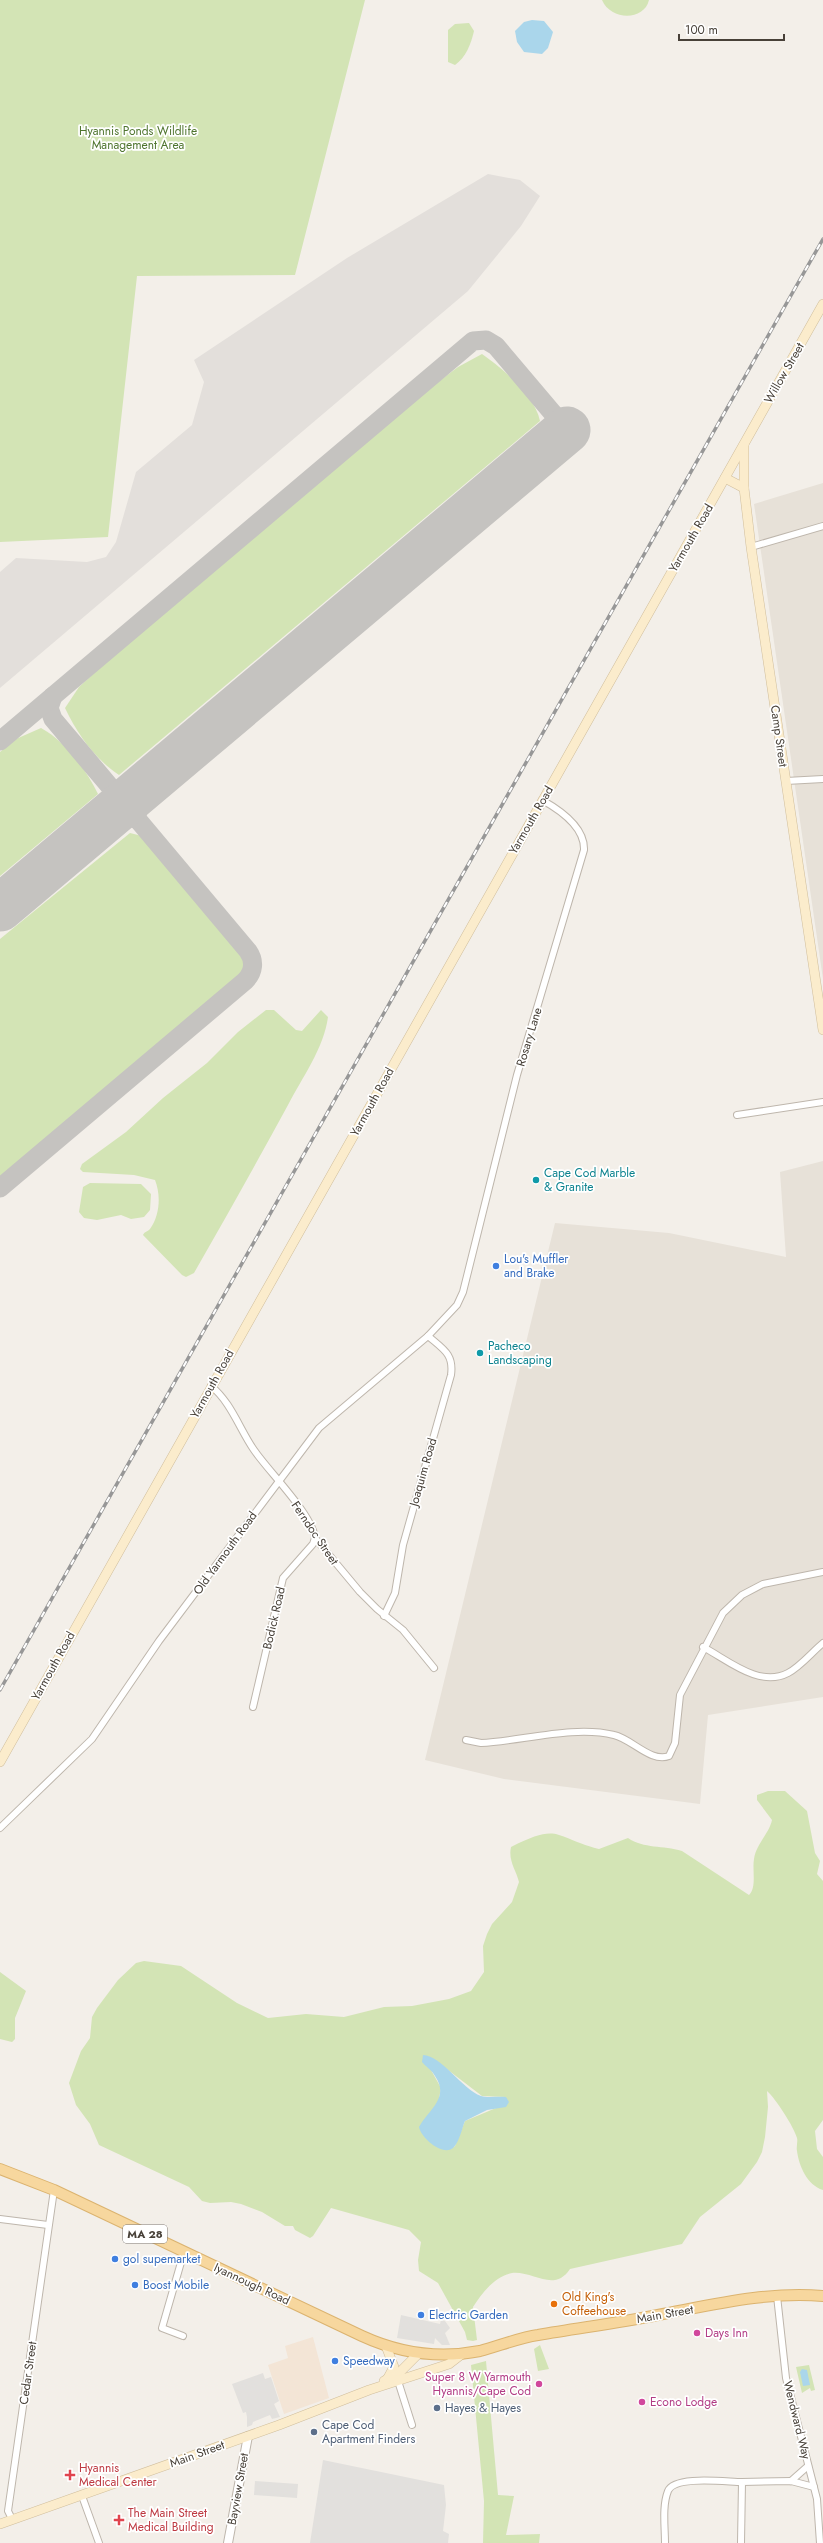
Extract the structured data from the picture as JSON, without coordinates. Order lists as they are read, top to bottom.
{
  "streets": {
    "main road": [
      "Willow Street",
      "Yarmouth Road",
      "Camp Street",
      "MA 28",
      "Iyannough Road",
      "Main Street"
    ],
    "street": [
      "Rosary Lane",
      "Joaquim Road",
      "Ferndoc Street",
      "Old Yarmouth Road",
      "Bodick Road",
      "Cedar Street",
      "Wendward Way",
      "Bayview Street"
    ]
  },
  "crossings": [
    ["Willow Street", "Yarmouth Road"],
    ["Willow Street", "Camp Street"],
    ["Yarmouth Road", "Camp Street"],
    ["Yarmouth Road", "Rosary Lane"],
    ["Yarmouth Road", "Ferndoc Street"],
    ["Rosary Lane", "Old Yarmouth Road"],
    ["Joaquim Road", "Ferndoc Street"],
    ["Joaquim Road", "Old Yarmouth Road"],
    ["Ferndoc Street", "Old Yarmouth Road"],
    ["Ferndoc Street", "Bodick Road"],
    ["Iyannough Road", "Main Street"],
    ["Iyannough Road", "Cedar Street"],
    ["Main Street", "Cedar Street"],
    ["Main Street", "Wendward Way"],
    ["Main Street", "Bayview Street"]
  ],
  "parks": ["Hyannis Ponds Wildlife Management Area"],
  "places": {
    "other": [
      "Cape Cod Marble & Granite",
      "Lou's Muffler and Brake",
      "Pacheco Landscaping",
      "gol supemarket",
      "Boost Mobile",
      "Old King's Coffeehouse",
      "Electric Garden",
      "Days Inn",
      "Speedway",
      "Super 8 W Yarmouth Hyannis/Cape Cod",
      "Econo Lodge",
      "Hayes & Hayes",
      "Cape Cod Apartment Finders"
    ],
    "health": ["Hyannis Medical Center", "The Main Street Medical Building"]
  },
  "scale_bar": "100 m"
}
